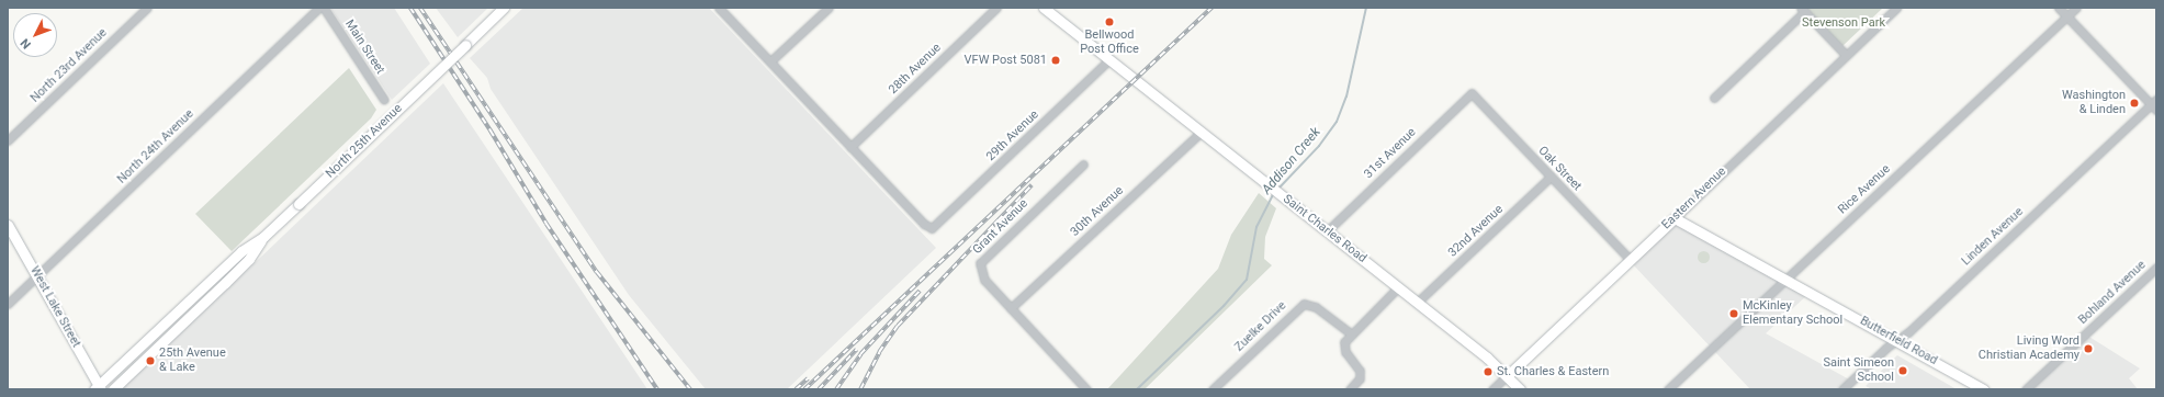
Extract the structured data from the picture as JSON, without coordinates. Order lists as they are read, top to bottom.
{
  "streets": {
    "main road": [
      "North 25th Avenue",
      "Eastern Avenue",
      "Saint Charles Road",
      "West Lake Street",
      "Butterfield Road"
    ],
    "street": [
      "Main Street",
      "North 23rd Avenue",
      "28th Avenue",
      "29th Avenue",
      "North 24th Avenue",
      "31st Avenue",
      "Oak Street",
      "Rice Avenue",
      "30th Avenue",
      "Grant Avenue",
      "32nd Avenue",
      "Linden Avenue",
      "Bohland Avenue",
      "Zuelke Drive"
    ]
  },
  "crossings": [
    ["28th Avenue", "29th Avenue"],
    ["29th Avenue", "Saint Charles Road"],
    ["North 25th Avenue", "West Lake Street"],
    ["North 24th Avenue", "West Lake Street"],
    ["31st Avenue", "Oak Street"],
    ["31st Avenue", "Saint Charles Road"],
    ["Oak Street", "Eastern Avenue"],
    ["Oak Street", "32nd Avenue"],
    ["Rice Avenue", "Butterfield Road"],
    ["Eastern Avenue", "Saint Charles Road"],
    ["Eastern Avenue", "Butterfield Road"],
    ["30th Avenue", "Grant Avenue"],
    ["30th Avenue", "Saint Charles Road"],
    ["Saint Charles Road", "32nd Avenue"],
    ["Linden Avenue", "Butterfield Road"]
  ],
  "water": ["Addison Creek"],
  "parks": ["Stevenson Park"],
  "places": [
    "Bellwood Post Office",
    "VFW Post 5081",
    "Washington & Linden",
    "McKinley Elementary School",
    "Living Word Christian Academy",
    "25th Avenue & Lake",
    "Saint Simeon School",
    "St. Charles & Eastern"
  ],
  "north": "bottom left"
}
